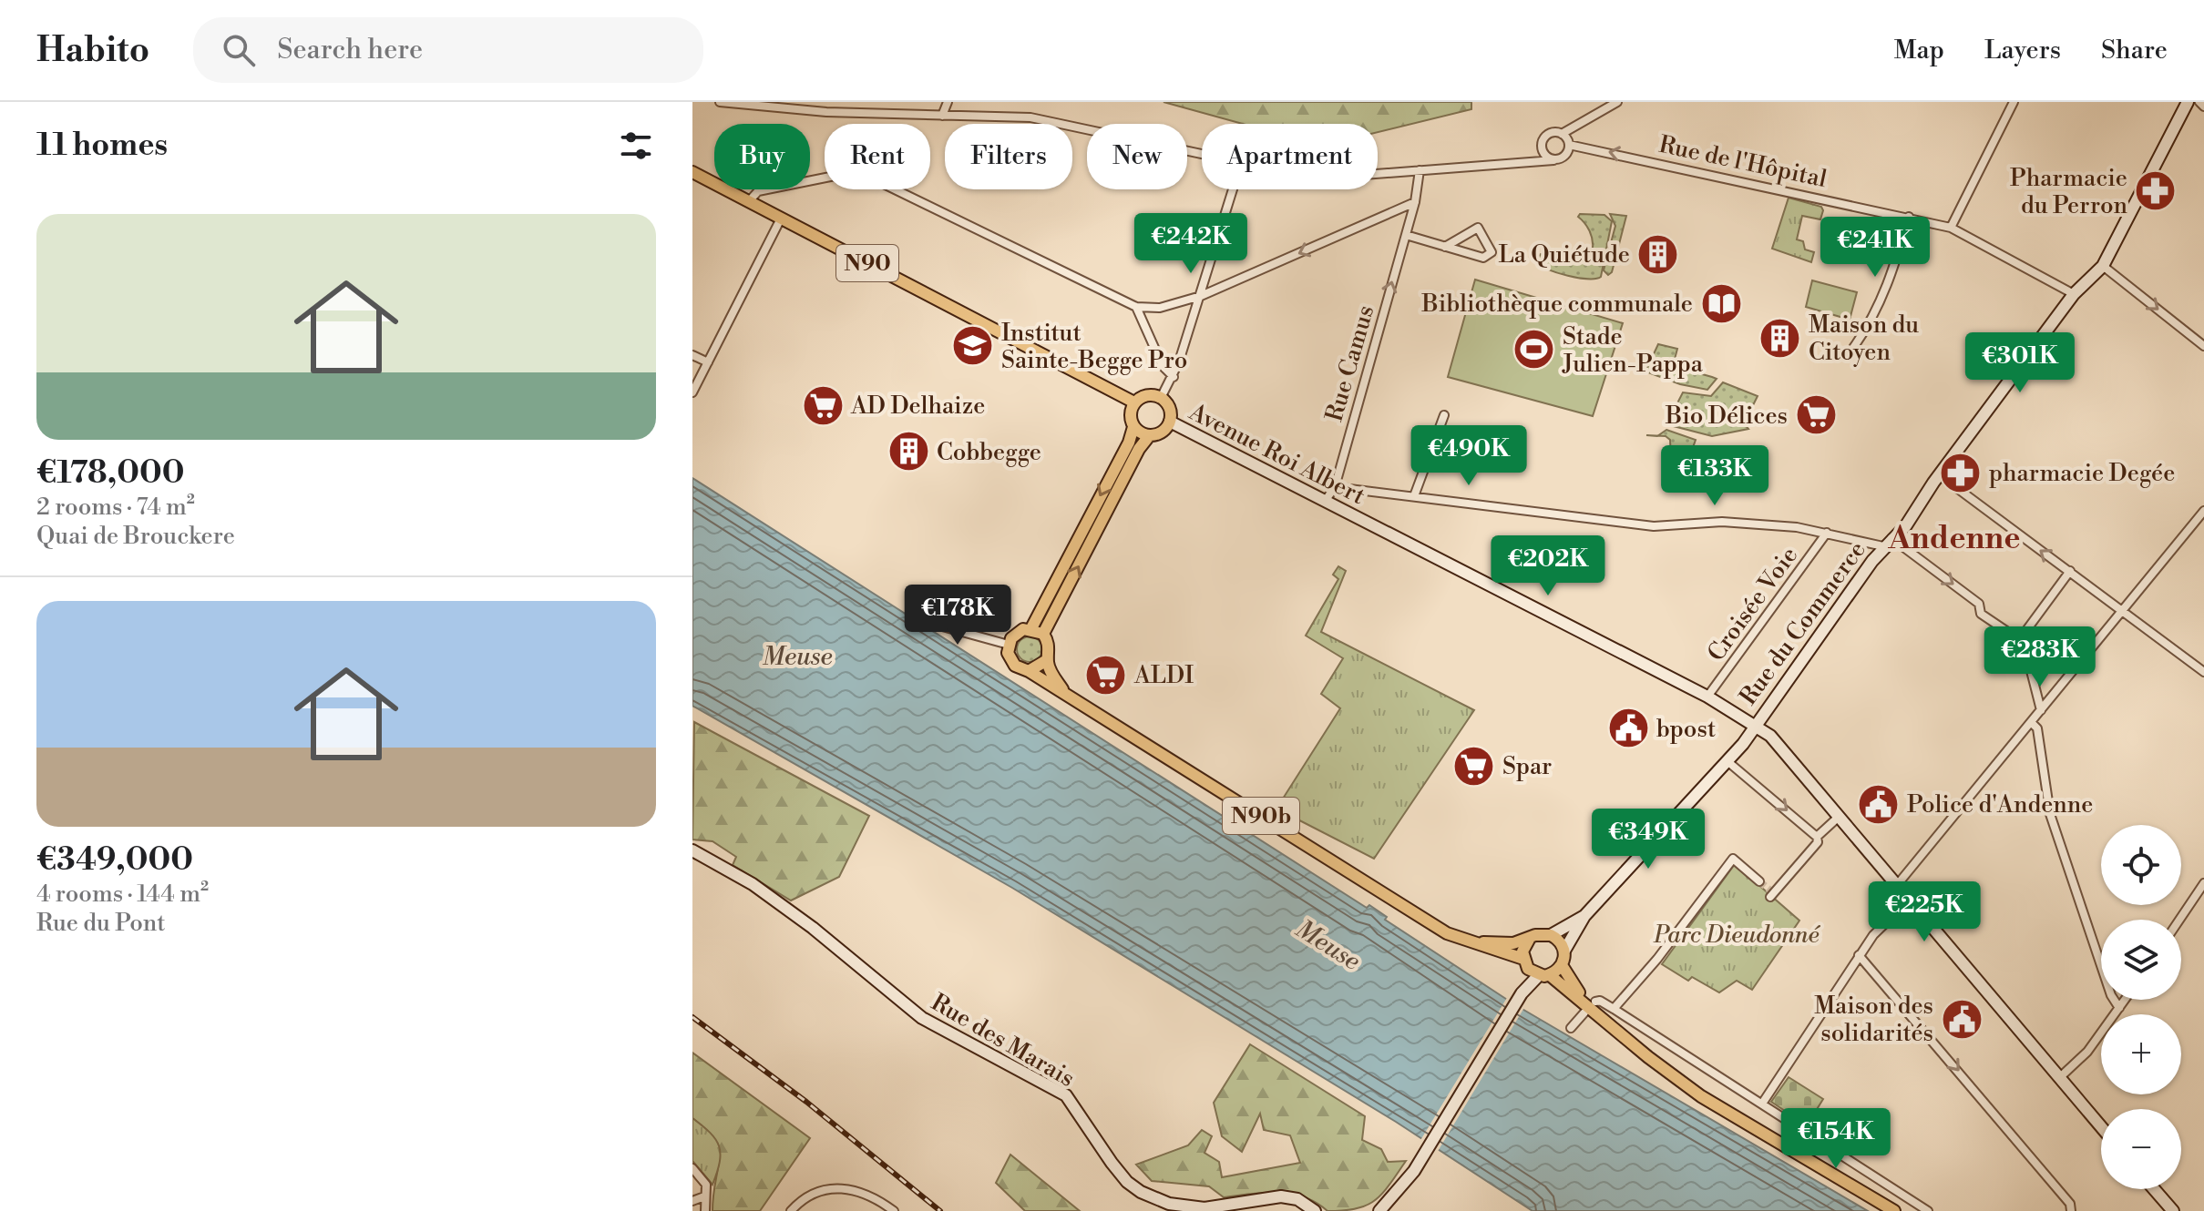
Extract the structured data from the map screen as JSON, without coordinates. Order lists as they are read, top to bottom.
{
  "streets": {
    "main road": [
      "N90",
      "Avenue Roi Albert",
      "Rue du Commerce",
      "N90b",
      "Rue des Marais"
    ],
    "street": ["Rue de l'Hôpital", "Rue Camus", "Croisée Voie"]
  },
  "crossings": [
    ["Rue de l'Hôpital", "Rue du Commerce"],
    ["N90", "Avenue Roi Albert"],
    ["Rue Camus", "Avenue Roi Albert"],
    ["Avenue Roi Albert", "Croisée Voie"],
    ["Avenue Roi Albert", "Rue du Commerce"]
  ],
  "one_way": ["Rue de l'Hôpital", "Rue Camus"],
  "districts": ["Andenne"],
  "water": ["Meuse"],
  "parks": ["Parc Dieudonné"],
  "places": {
    "pharmacy": ["Pharmacie du Perron", "pharmacie Degée"],
    "building": ["La Quiétude", "Maison du Citoyen", "Cobbegge"],
    "library": ["Bibliothèque communale"],
    "school or university": ["Institut Sainte-Begge Pro"],
    "sports": ["Stade Julien-Pappa"],
    "supermarket": [
      "AD Delhaize",
      "Bio Délices",
      "ALDI",
      "Spar"
    ],
    "public building": ["bpost", "Police d'Andenne", "Maison des solidarités"]
  },
  "page": {
    "header": "Habito",
    "search": "Search here",
    "nav": ["Map", "Layers", "Share"],
    "heading": "11 homes",
    "chip": [
      "Buy",
      "Rent",
      "Filters",
      "New",
      "Apartment"
    ],
    "list": [
      {
        "name": "€178,000",
        "note": "2 rooms · 74 m² · Quai de Brouckere"
      },
      {
        "name": "€349,000",
        "note": "4 rooms · 144 m² · Rue du Pont"
      }
    ],
    "price": [
      "€242K",
      "€241K",
      "€301K",
      "€490K",
      "€133K",
      "€202K",
      "€178K",
      "€283K",
      "€349K",
      "€225K",
      "€154K"
    ],
    "map_buttons": ["+", "−"]
  }
}
